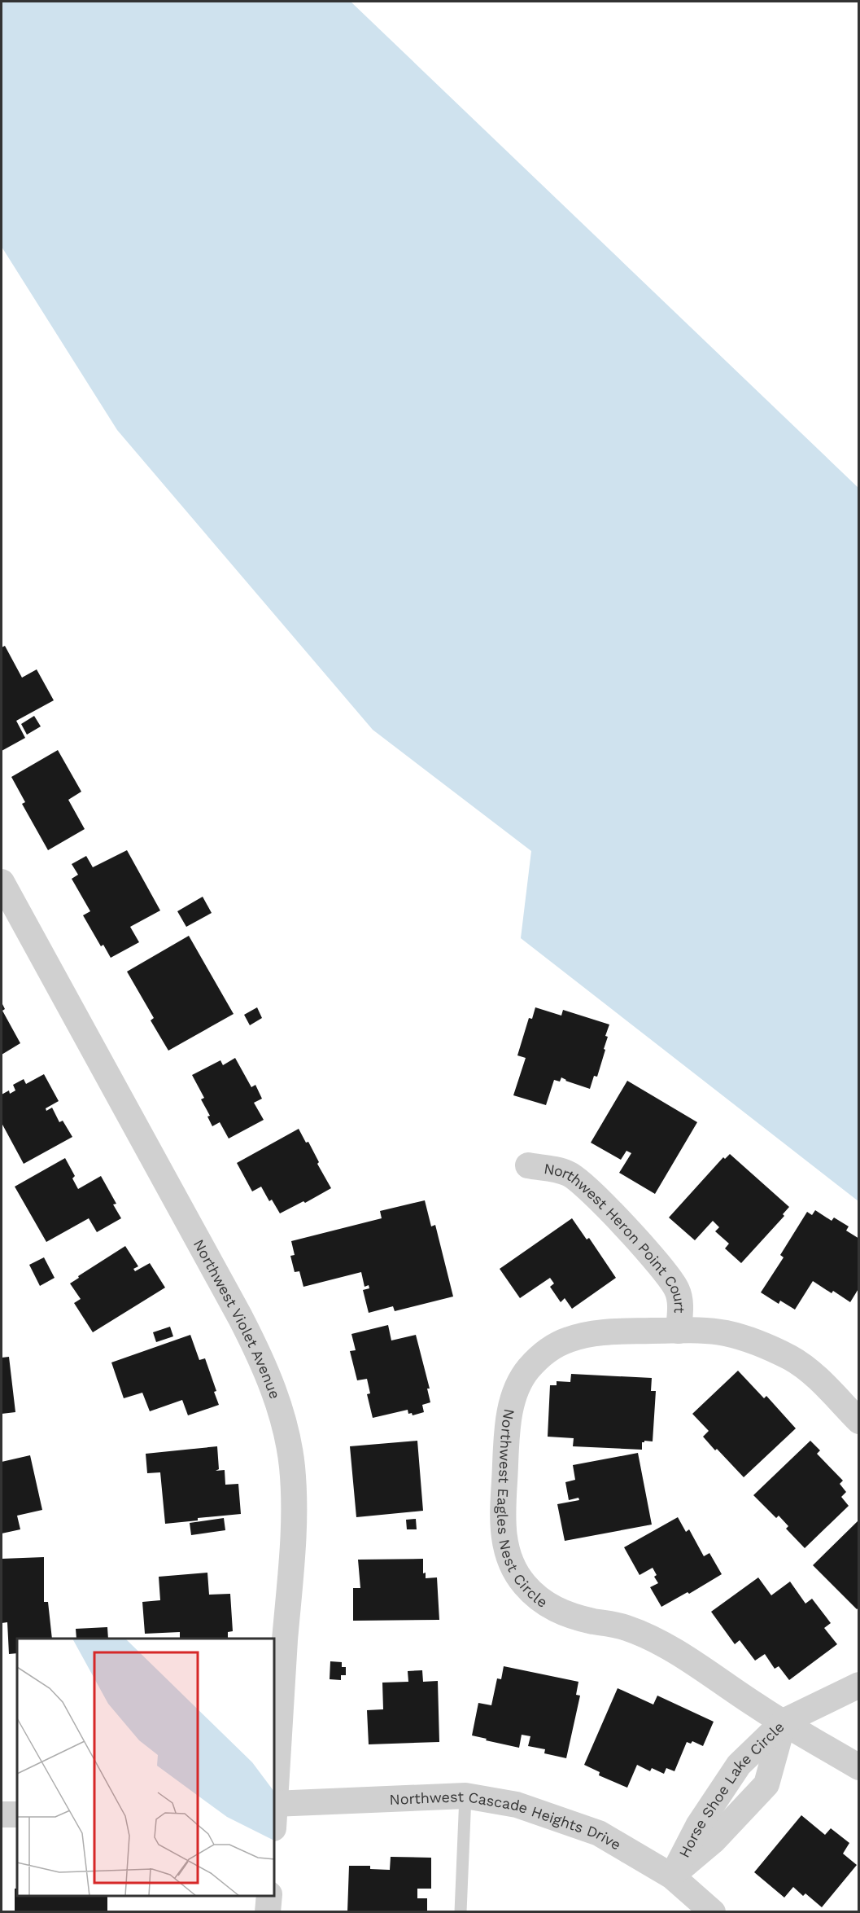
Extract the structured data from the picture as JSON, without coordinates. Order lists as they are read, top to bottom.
{
  "streets": {
    "street": [
      "Northwest Heron Point Court",
      "Northwest Violet Avenue",
      "Northwest Eagles Nest Circle",
      "Horse Shoe Lake Circle",
      "Northwest Cascade Heights Drive"
    ]
  },
  "crossings": [
    ["Northwest Heron Point Court", "Northwest Eagles Nest Circle"],
    ["Northwest Eagles Nest Circle", "Horse Shoe Lake Circle"],
    ["Horse Shoe Lake Circle", "Northwest Cascade Heights Drive"]
  ]
}
